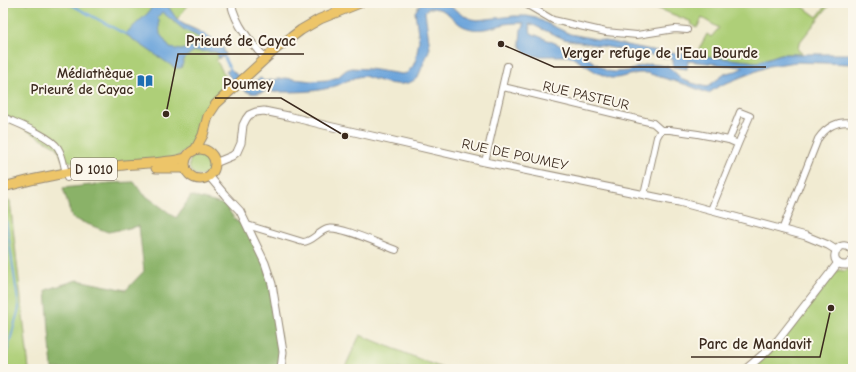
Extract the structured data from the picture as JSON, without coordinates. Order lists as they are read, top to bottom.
{
  "streets": {
    "main road": ["D 1010"],
    "street": ["RUE PASTEUR", "RUE DE POUMEY"]
  },
  "crossings": [
    ["RUE DE POUMEY", "D 1010"]
  ],
  "places": {
    "other": [
      "Verger refuge de l'Eau Bourde",
      "Prieuré de Cayac",
      "Poumey",
      "Parc de Mandavit"
    ],
    "library": ["Médiathèque Prieuré de Cayac"]
  }
}
